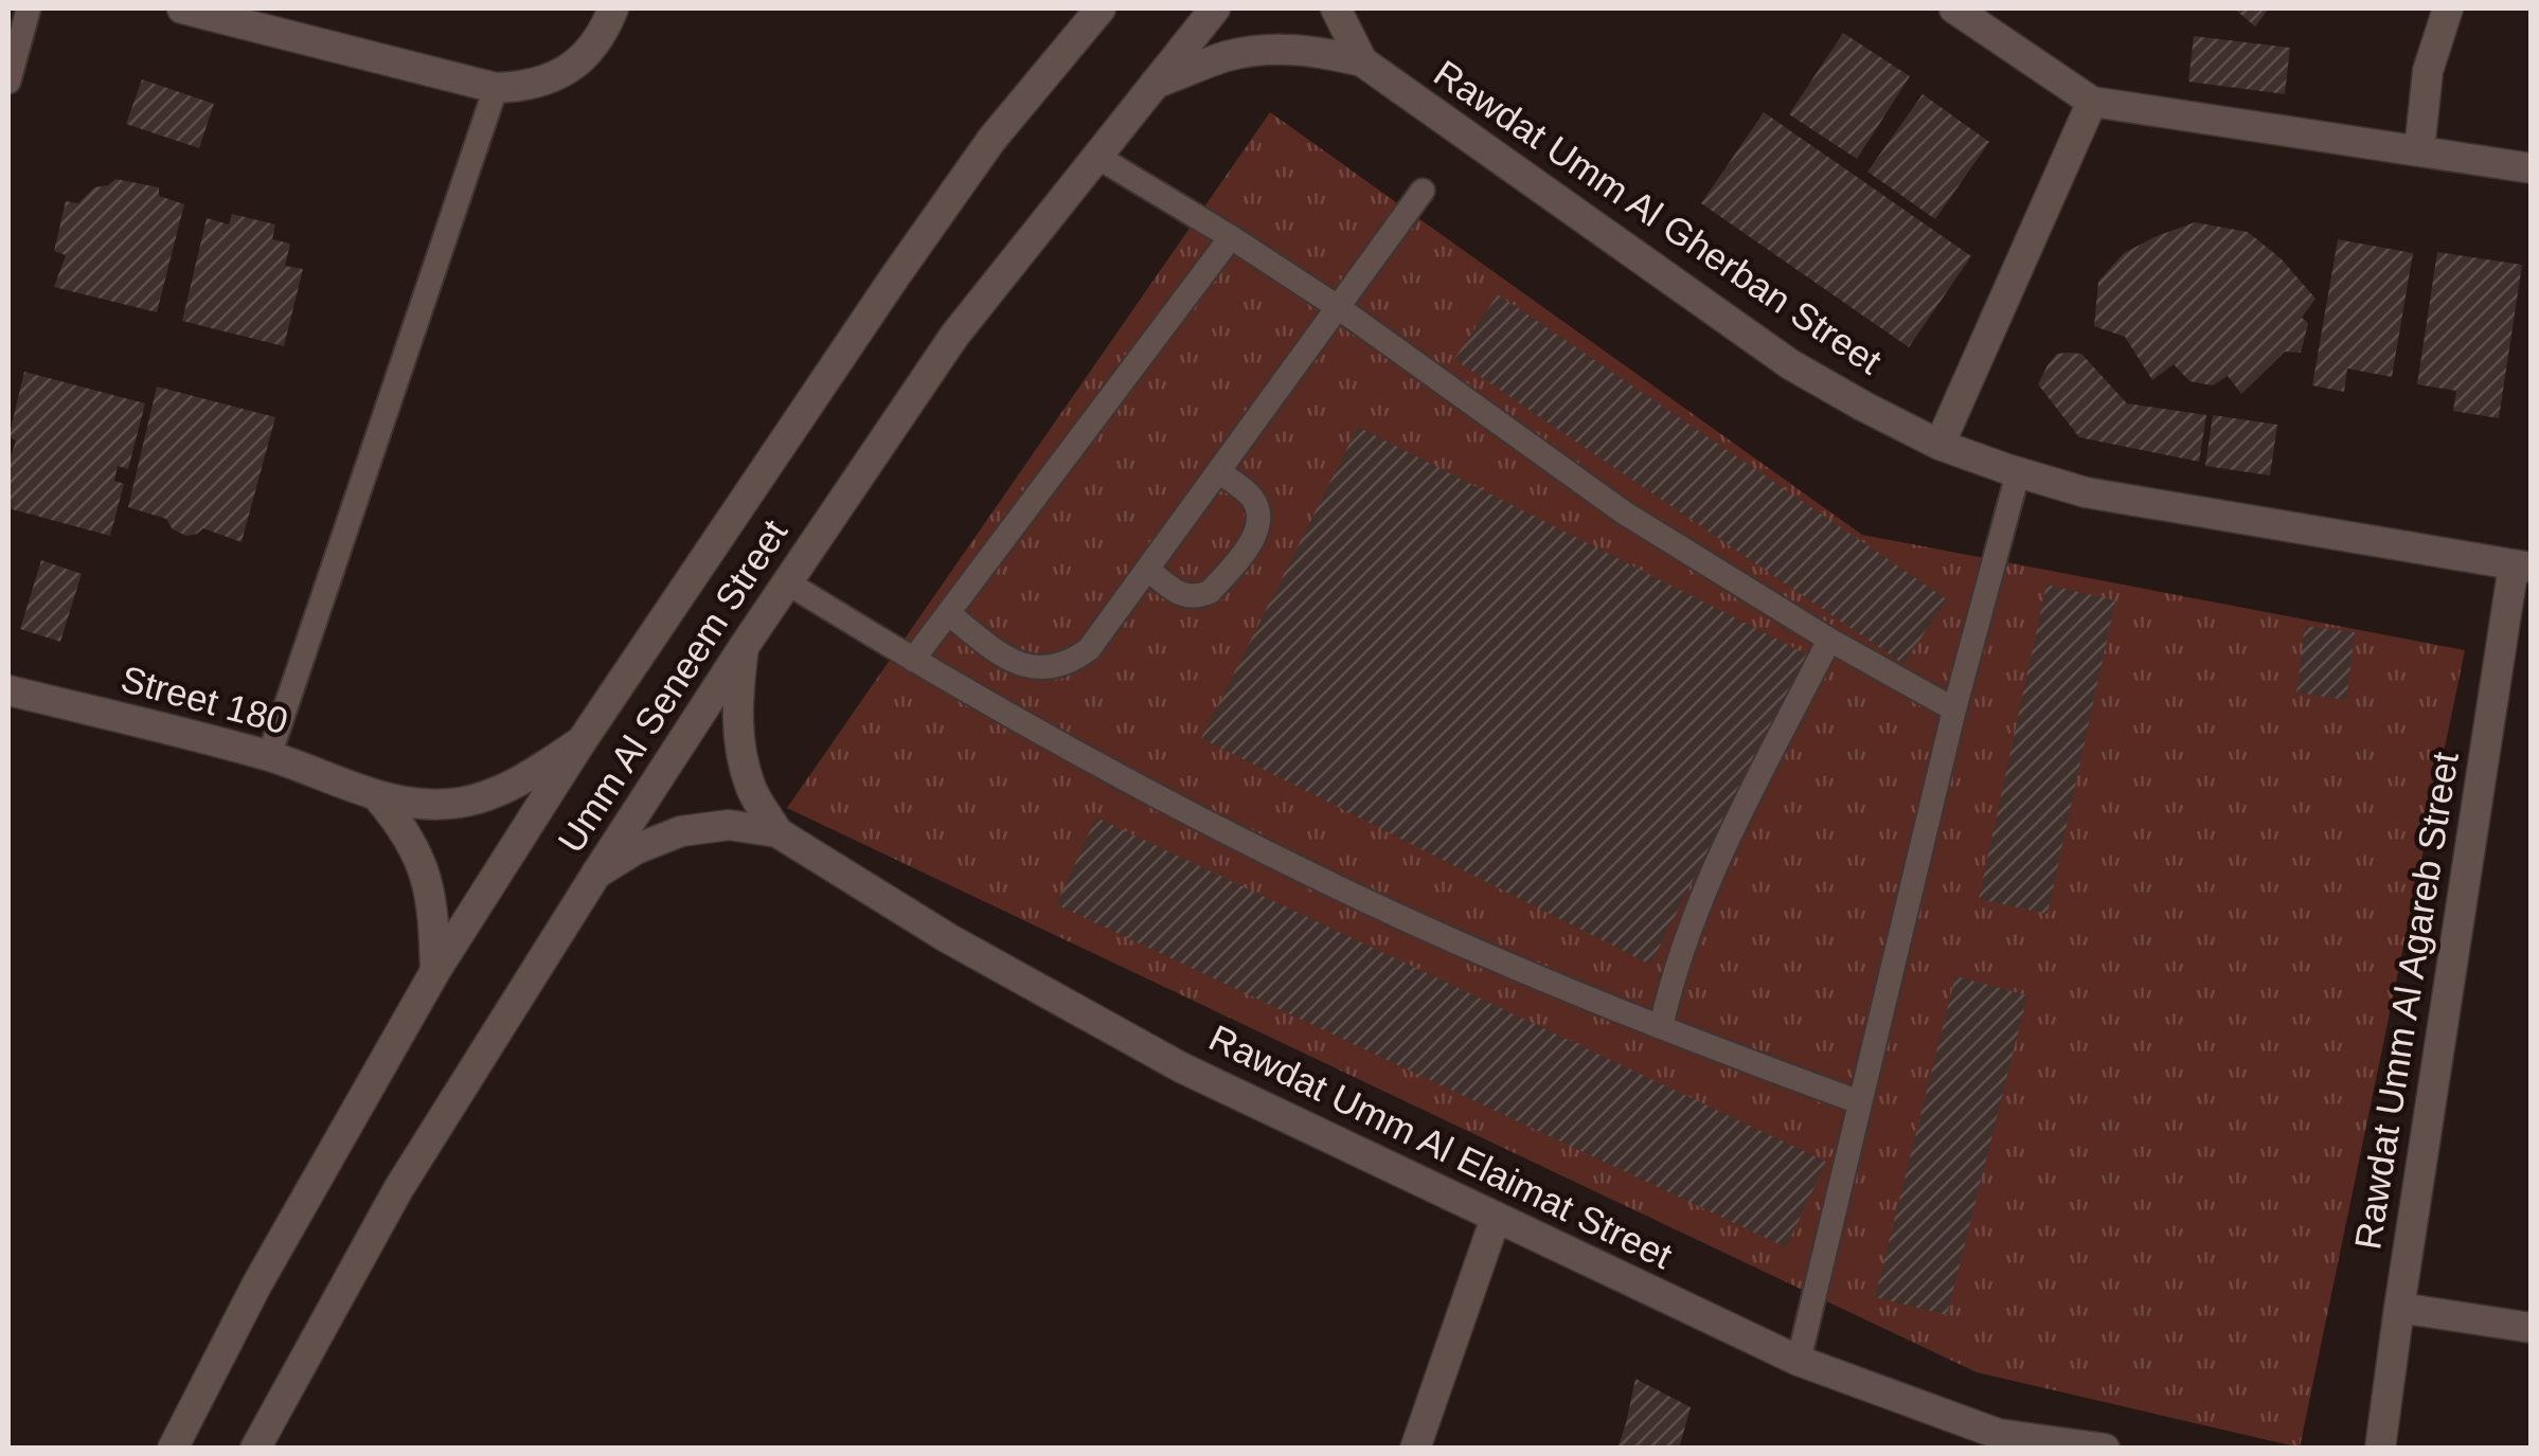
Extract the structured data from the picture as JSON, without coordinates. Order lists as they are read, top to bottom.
{
  "streets": {
    "street": [
      "Rawdat Umm Al Gherban Street",
      "Umm Al Seneem Street",
      "Street 180",
      "Rawdat Umm Al Agareb Street",
      "Rawdat Umm Al Elaimat Street"
    ]
  },
  "crossings": [
    ["Rawdat Umm Al Gherban Street", "Umm Al Seneem Street"],
    ["Rawdat Umm Al Gherban Street", "Rawdat Umm Al Agareb Street"],
    ["Umm Al Seneem Street", "Street 180"],
    ["Umm Al Seneem Street", "Rawdat Umm Al Elaimat Street"]
  ]
}
